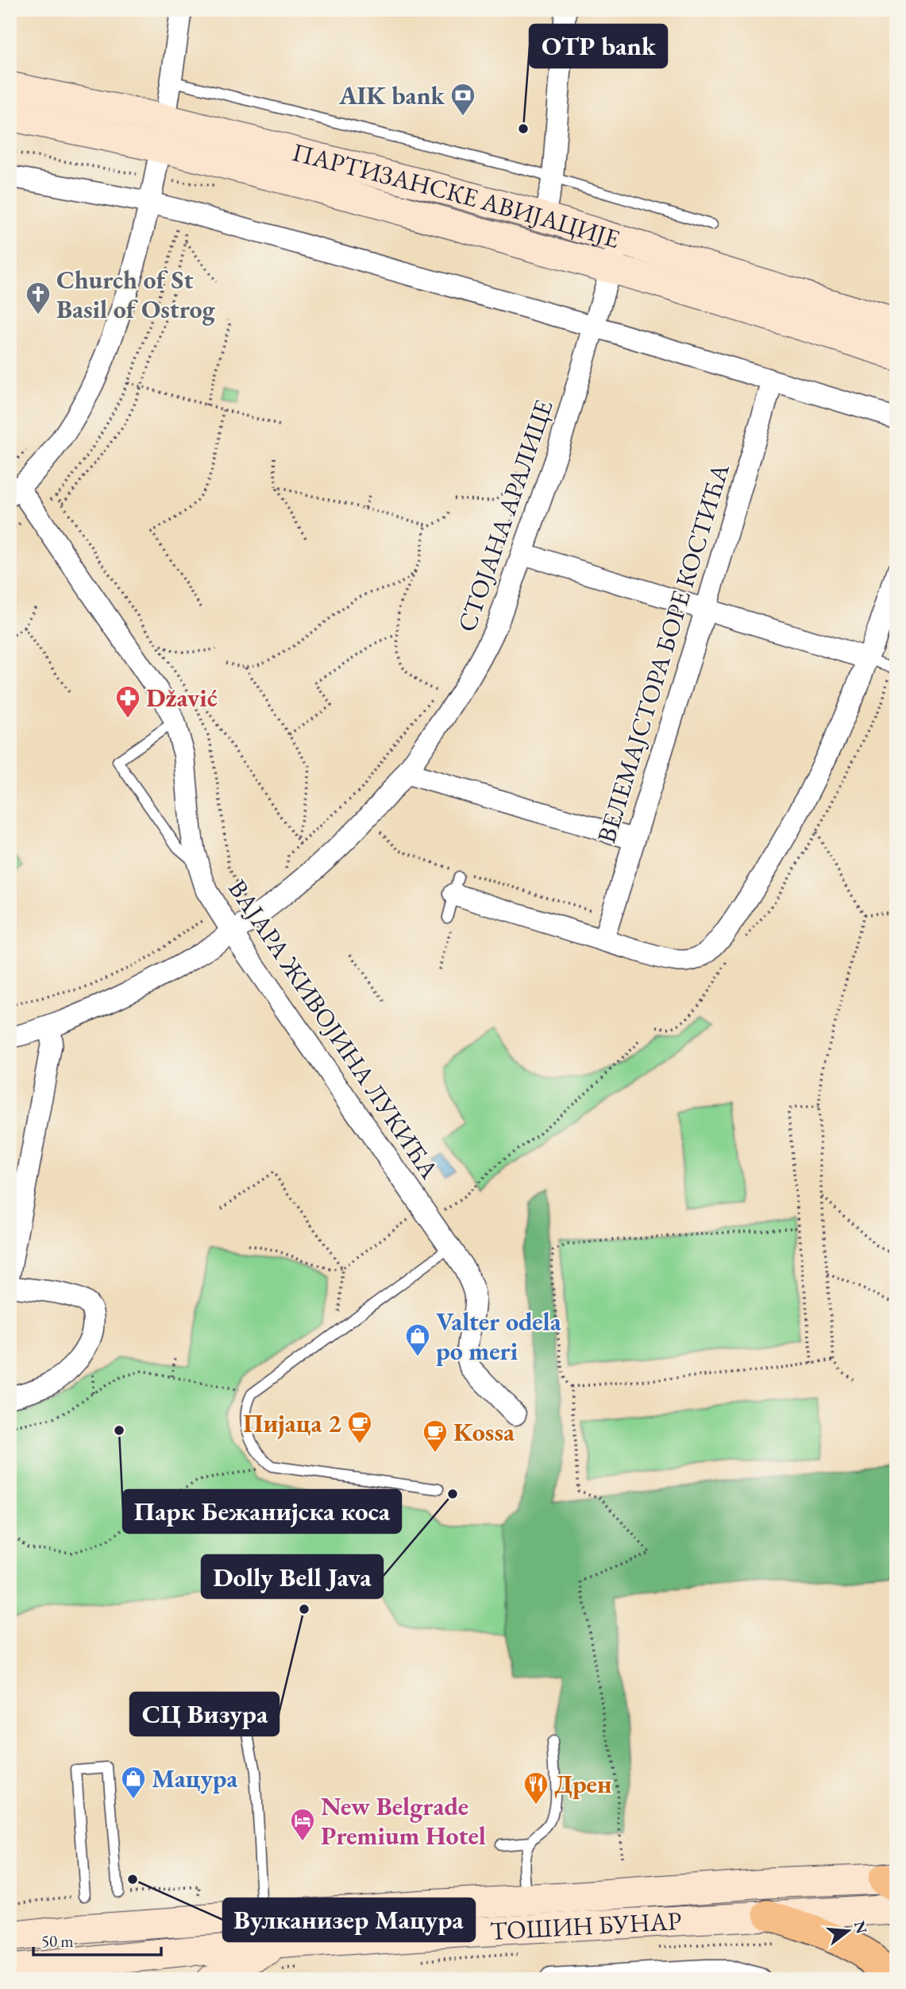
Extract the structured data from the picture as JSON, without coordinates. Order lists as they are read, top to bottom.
{
  "streets": {
    "main road": ["ПАРТИЗАНСКЕ АВИЈАЦИЈЕ", "ТОШИН БУНАР"],
    "street": ["СТОЈАНА АРАЛИЦЕ", "ВЕЛЕМАЈСТОРА БОРЕ КОСТИЋА", "ВАЈАРА ЖИВОЈИНА ЛУКИЋА"]
  },
  "crossings": [
    ["ПАРТИЗАНСКЕ АВИЈАЦИЈЕ", "СТОЈАНА АРАЛИЦЕ"],
    ["СТОЈАНА АРАЛИЦЕ", "ВАЈАРА ЖИВОЈИНА ЛУКИЋА"]
  ],
  "places": {
    "bank": ["AIK bank"],
    "other": [
      "OTP bank",
      "Парк Бежанијска коса",
      "Dolly Bell Java",
      "СЦ Визура",
      "Вулканизер Мацура"
    ],
    "church": ["Church of St Basil of Ostrog"],
    "pharmacy": ["Džavić"],
    "shop": ["Valter odela po meri", "Мацура"],
    "cafe": ["Пијаца 2", "Kossa"],
    "restaurant": ["Дрен"],
    "hotel": ["New Belgrade Premium Hotel"]
  },
  "scale_bar": "50 m",
  "north": "right"
}
